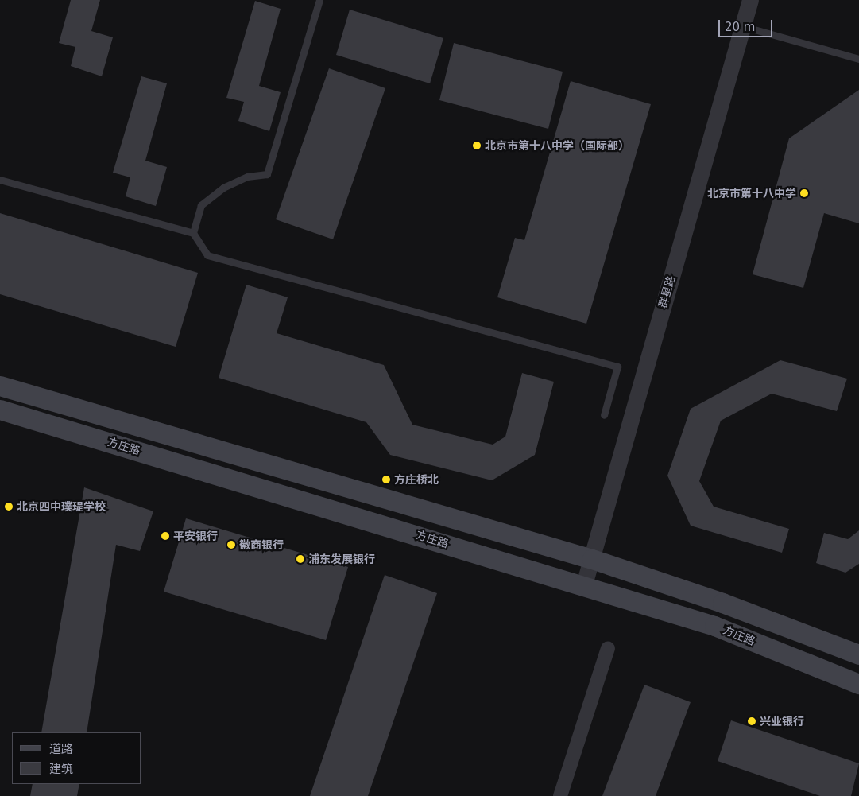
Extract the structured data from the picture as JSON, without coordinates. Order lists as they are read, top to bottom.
{
  "streets": {
    "main road": ["方庄路"],
    "street": ["群星路"]
  },
  "crossings": [
    ["群星路", "方庄路"]
  ],
  "places": [
    "北京市第十八中学（国际部）",
    "北京市第十八中学",
    "方庄桥北",
    "北京四中璞瑅学校",
    "平安银行",
    "徽商银行",
    "浦东发展银行",
    "兴业银行"
  ],
  "legend": ["道路", "建筑"],
  "scale_bar": "20 m"
}
